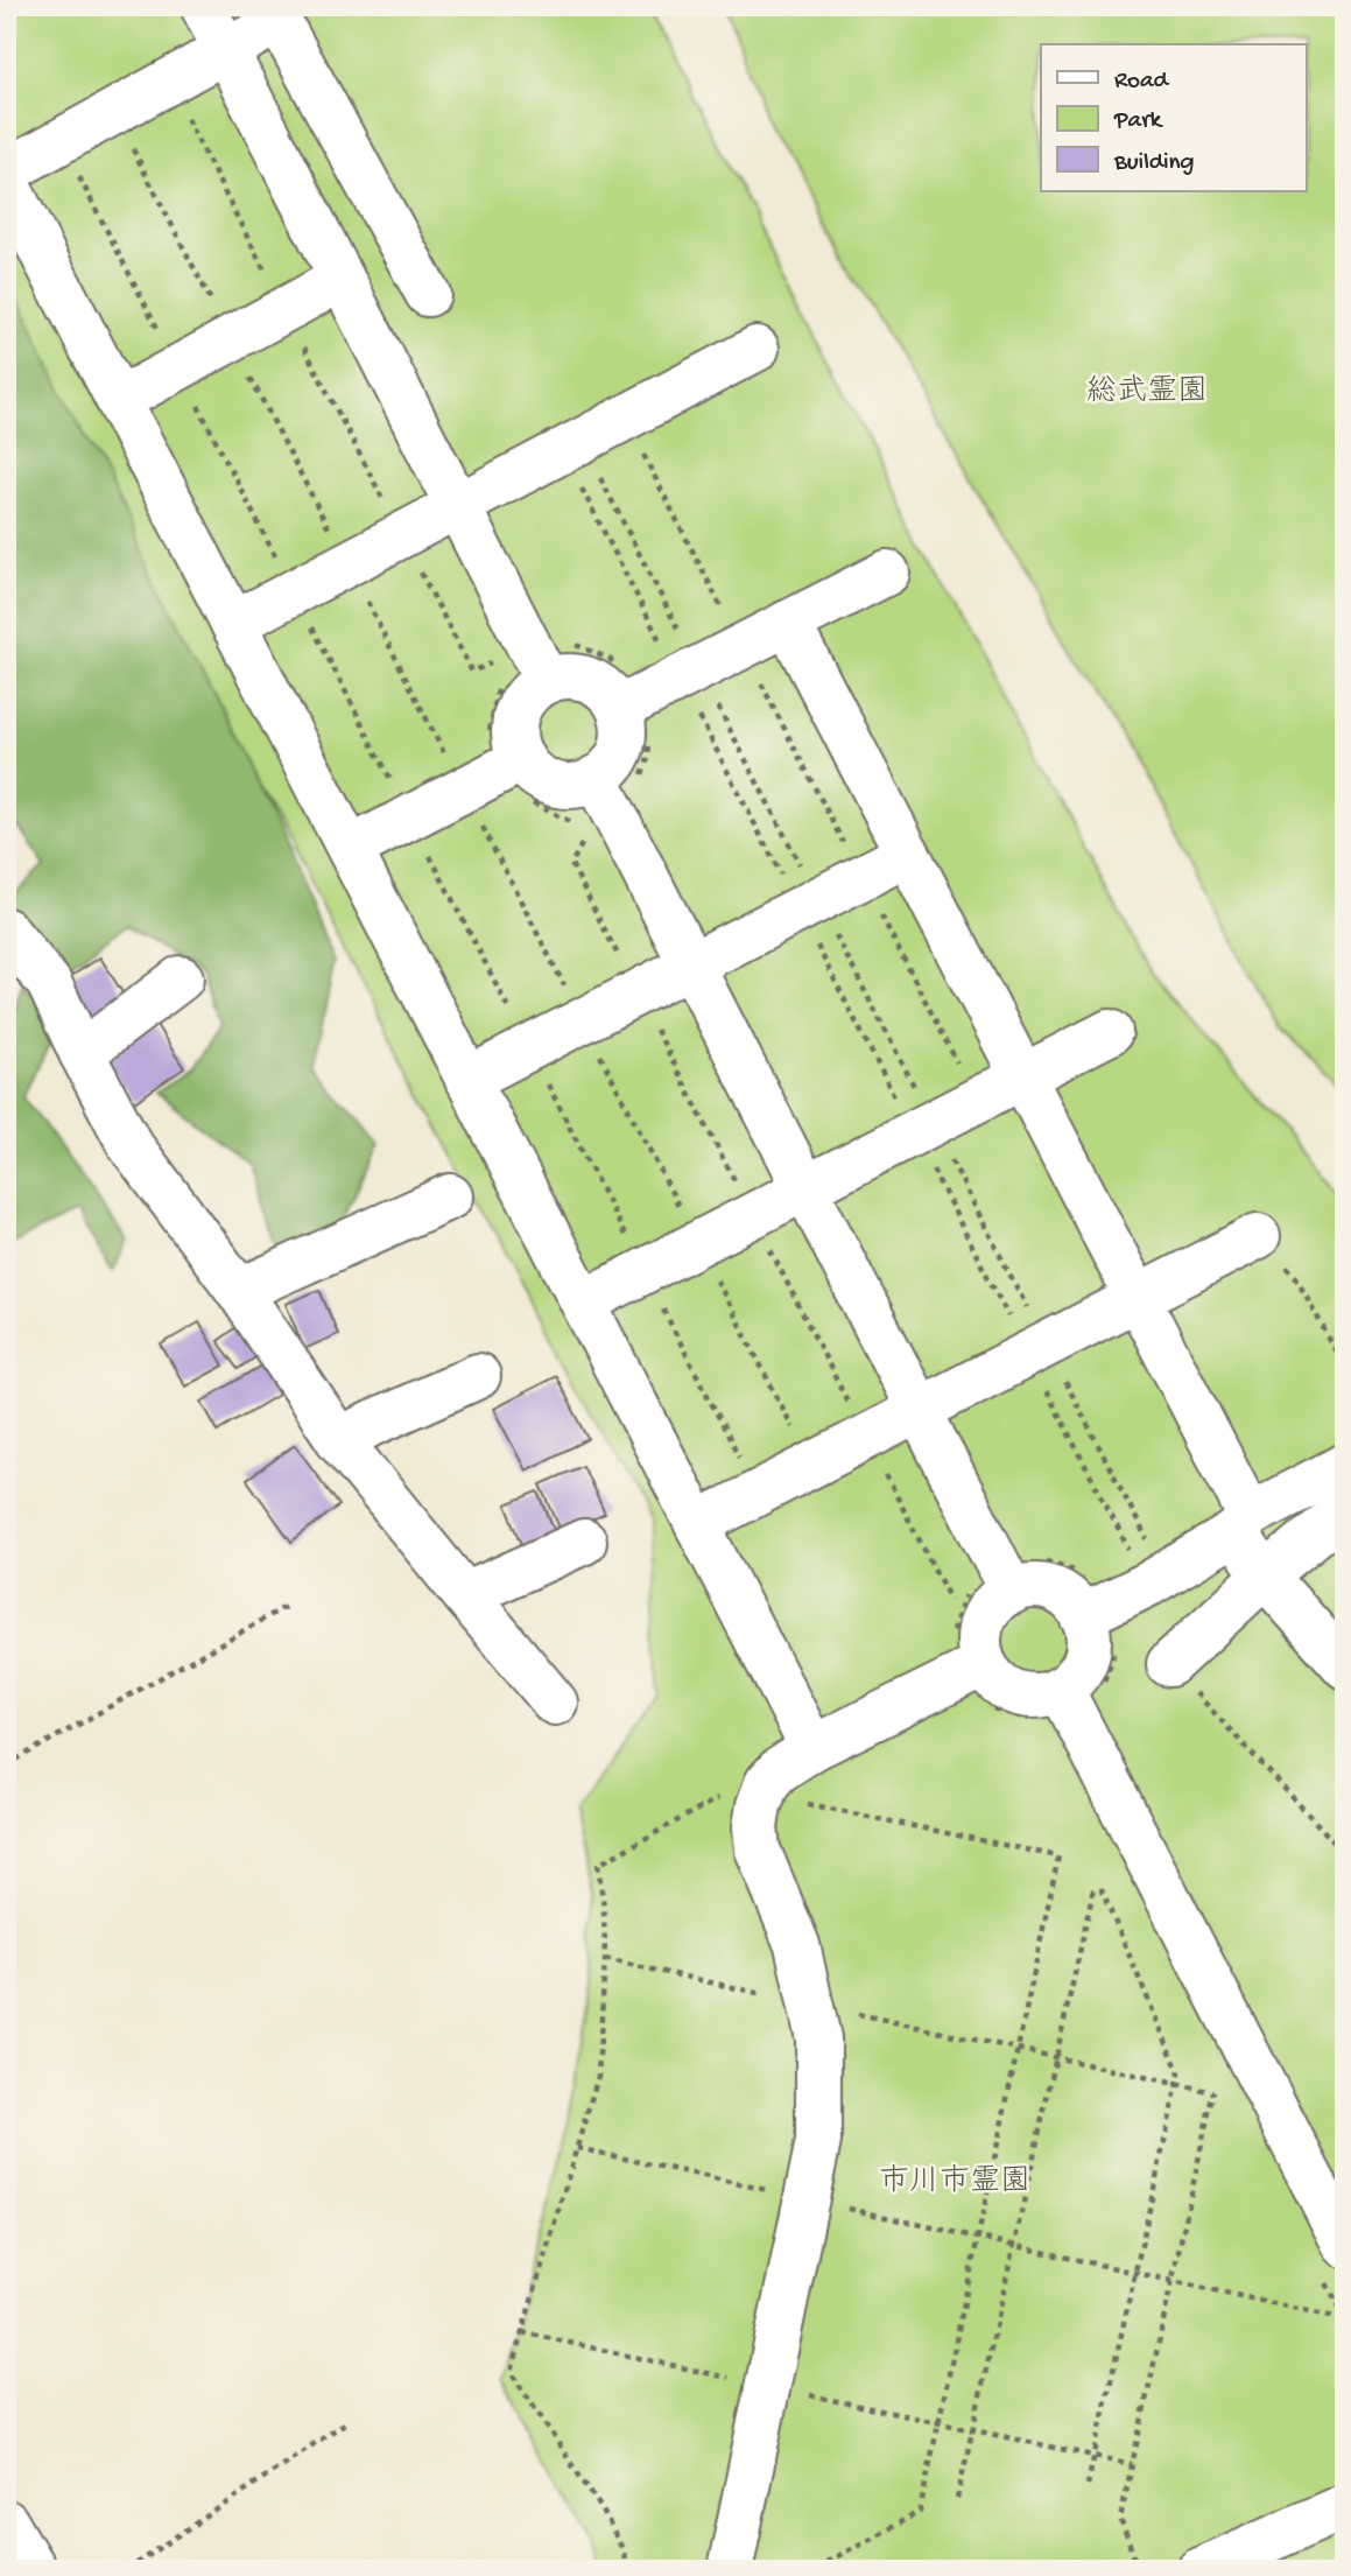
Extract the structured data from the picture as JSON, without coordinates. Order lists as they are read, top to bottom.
{
  "parks": ["総武霊園", "市川市霊園"],
  "legend": ["Road", "Park", "Building"]
}
